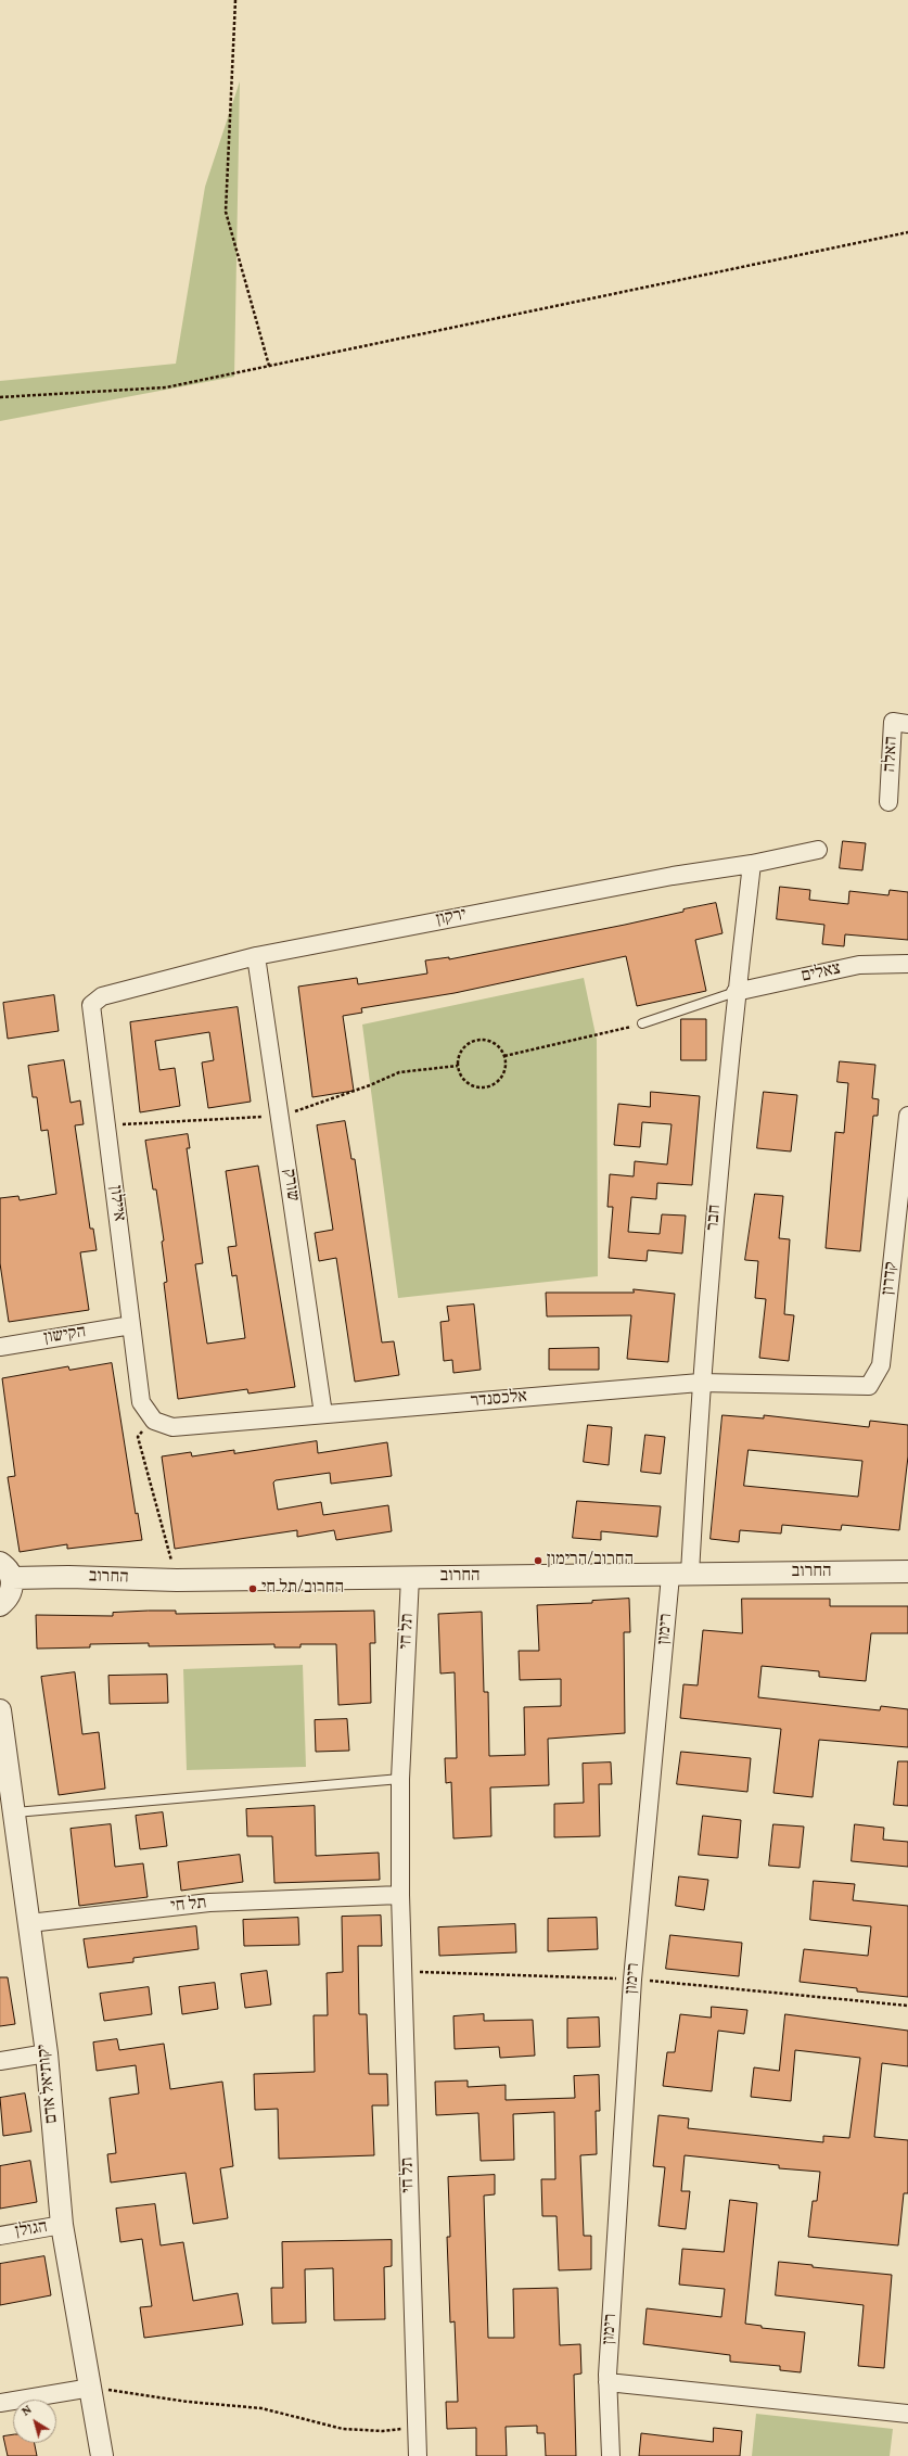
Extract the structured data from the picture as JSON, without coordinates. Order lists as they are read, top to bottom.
{
  "streets": {
    "street": [
      "האלה",
      "ירקון",
      "צאלים",
      "שורק",
      "איילון",
      "חבר",
      "קדרון",
      "הקישון",
      "אלכסנדר",
      "החרוב",
      "רימון",
      "תל חי",
      "יקותיאל אדם",
      "הגולן"
    ]
  },
  "crossings": [
    ["ירקון", "שורק"],
    ["ירקון", "איילון"],
    ["ירקון", "חבר"],
    ["צאלים", "חבר"],
    ["שורק", "אלכסנדר"],
    ["איילון", "הקישון"],
    ["איילון", "אלכסנדר"],
    ["חבר", "אלכסנדר"],
    ["חבר", "החרוב"],
    ["חבר", "רימון"],
    ["קדרון", "אלכסנדר"],
    ["החרוב", "רימון"],
    ["החרוב", "תל חי"],
    ["תל חי", "יקותיאל אדם"],
    ["יקותיאל אדם", "הגולן"]
  ],
  "places": ["החרוב/הרימון", "החרוב/תל חי"],
  "north": "top left"
}
